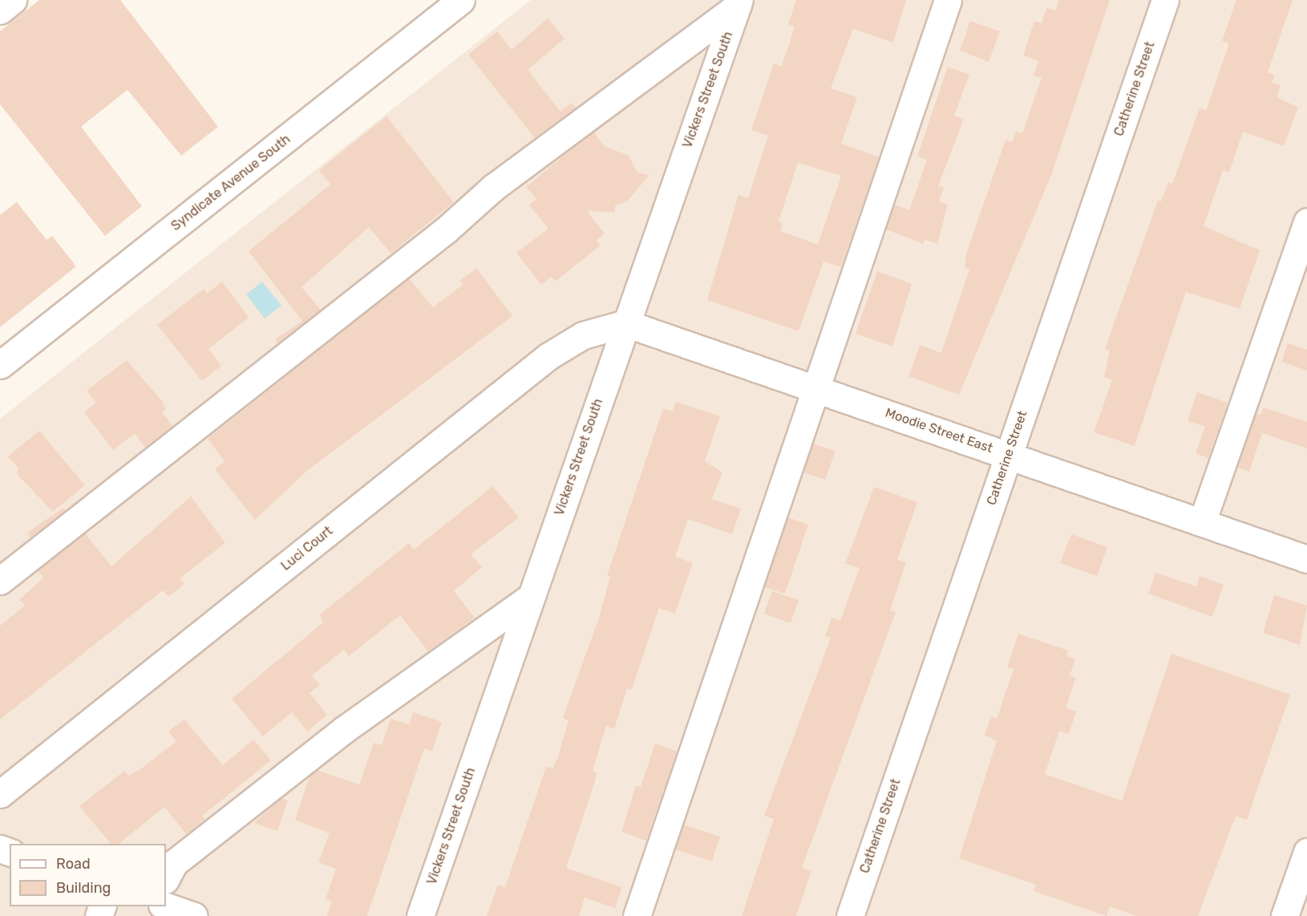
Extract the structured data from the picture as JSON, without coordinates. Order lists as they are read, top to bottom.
{
  "streets": {
    "street": [
      "Catherine Street",
      "Vickers Street South",
      "Syndicate Avenue South",
      "Moodie Street East",
      "Luci Court"
    ]
  },
  "crossings": [
    ["Catherine Street", "Moodie Street East"],
    ["Vickers Street South", "Moodie Street East"],
    ["Vickers Street South", "Luci Court"],
    ["Moodie Street East", "Luci Court"]
  ],
  "legend": ["Road", "Building"]
}
